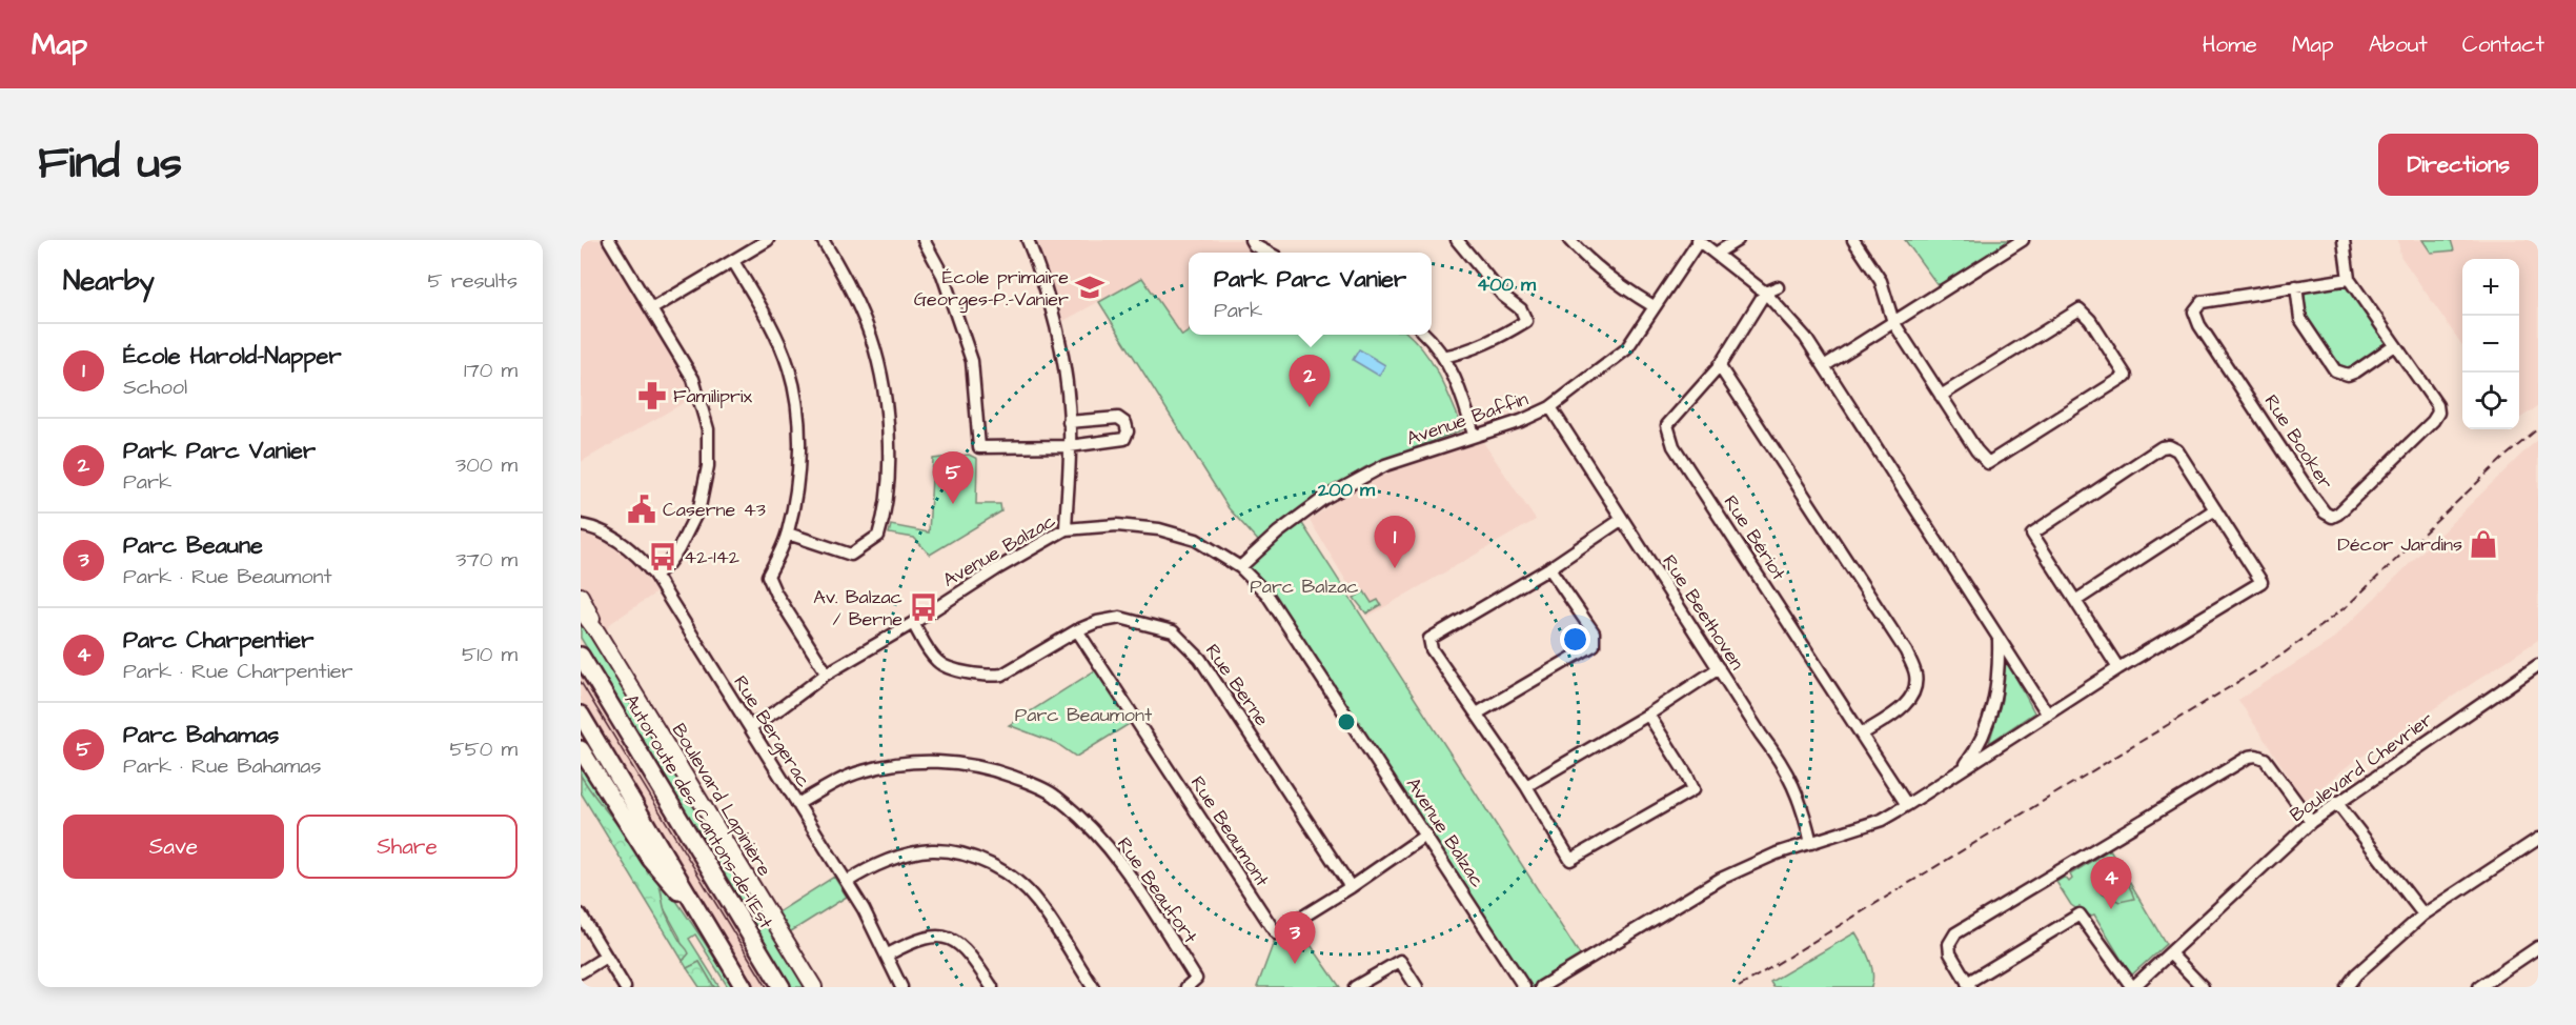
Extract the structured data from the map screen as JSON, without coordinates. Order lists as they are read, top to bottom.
{
  "streets": {
    "highway": ["Autoroute des Cantons-de-l'Est"],
    "main road": ["Boulevard Lapinière"],
    "street": [
      "Avenue Baffin",
      "Rue Booker",
      "Rue Bériot",
      "Avenue Balzac",
      "Rue Beethoven",
      "Rue Berne",
      "Rue Bergerac",
      "Boulevard Chevrier",
      "Rue Beaumont",
      "Rue Beaufort"
    ]
  },
  "crossings": [
    ["Avenue Baffin", "Avenue Balzac"],
    ["Avenue Baffin", "Rue Beethoven"],
    ["Avenue Balzac", "Rue Berne"],
    ["Avenue Balzac", "Rue Bergerac"],
    ["Avenue Balzac", "Rue Beaumont"],
    ["Rue Berne", "Rue Beaumont"],
    ["Rue Bergerac", "Rue Beaufort"]
  ],
  "parks": ["Parc Balzac", "Parc Beaumont"],
  "places": {
    "school or university": ["École primaire Georges-P.-Vanier"],
    "pharmacy": ["Familiprix"],
    "public building": ["Caserne 43"],
    "shop": ["Décor Jardins"],
    "bus stop": ["42-142", "Av. Balzac / Berne"]
  },
  "page": {
    "header": "Map",
    "nav": [
      "Home",
      "Map",
      "About",
      "Contact"
    ],
    "title": "Find us",
    "buttons": [
      "Directions",
      ["Save", "Share"]
    ],
    "heading": ["Nearby", "5 results"],
    "popup": ["Park Parc Vanier", "Park"],
    "map_buttons": ["+", "−"],
    "list": [
      {
        "mark": "1",
        "name": "École Harold-Napper",
        "note": "School",
        "value": "170 m"
      },
      {
        "mark": "2",
        "name": "Park Parc Vanier",
        "note": "Park",
        "value": "300 m"
      },
      {
        "mark": "3",
        "name": "Parc Beaune",
        "note": "Park · Rue Beaumont",
        "value": "370 m"
      },
      {
        "mark": "4",
        "name": "Parc Charpentier",
        "note": "Park · Rue Charpentier",
        "value": "510 m"
      },
      {
        "mark": "5",
        "name": "Parc Bahamas",
        "note": "Park · Rue Bahamas",
        "value": "550 m"
      }
    ],
    "pins": [
      "2",
      "5",
      "1",
      "4",
      "3"
    ]
  },
  "rings": ["400 m", "200 m"]
}
